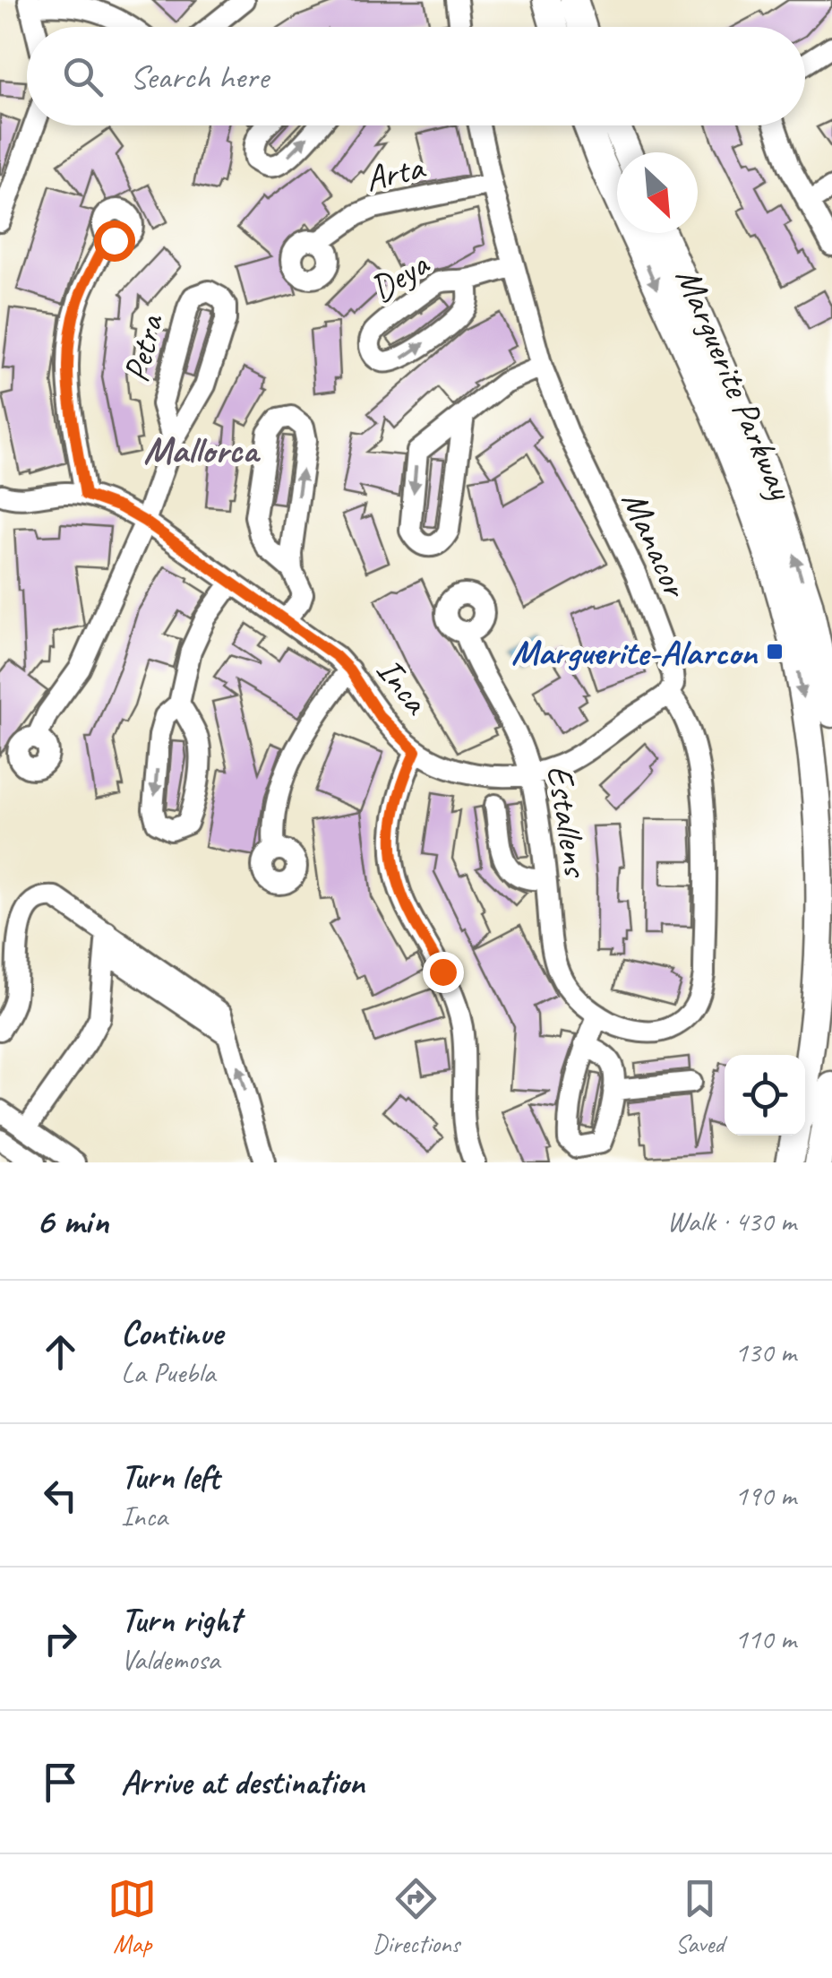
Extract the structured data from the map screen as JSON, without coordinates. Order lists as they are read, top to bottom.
{
  "streets": {
    "main road": ["Marguerite Parkway"],
    "street": [
      "Arta",
      "Deya",
      "Petra",
      "Manacor",
      "Inca",
      "Estallens"
    ]
  },
  "crossings": [
    ["Arta", "Manacor"],
    ["Deya", "Manacor"],
    ["Petra", "Inca"],
    ["Manacor", "Inca"],
    ["Manacor", "Estallens"],
    ["Inca", "Estallens"]
  ],
  "districts": ["Mallorca"],
  "places": {
    "transit": ["Marguerite-Alarcon"]
  },
  "north": "bottom right",
  "page": {
    "search": "Search here",
    "heading": ["6 min", "Walk · 430 m"],
    "list": [
      ["Continue", "La Puebla", "130 m"],
      ["Turn left", "Inca", "190 m"],
      ["Turn right", "Valdemosa", "110 m"],
      "Arrive at destination"
    ],
    "nav": ["Map", "Directions", "Saved"]
  }
}
